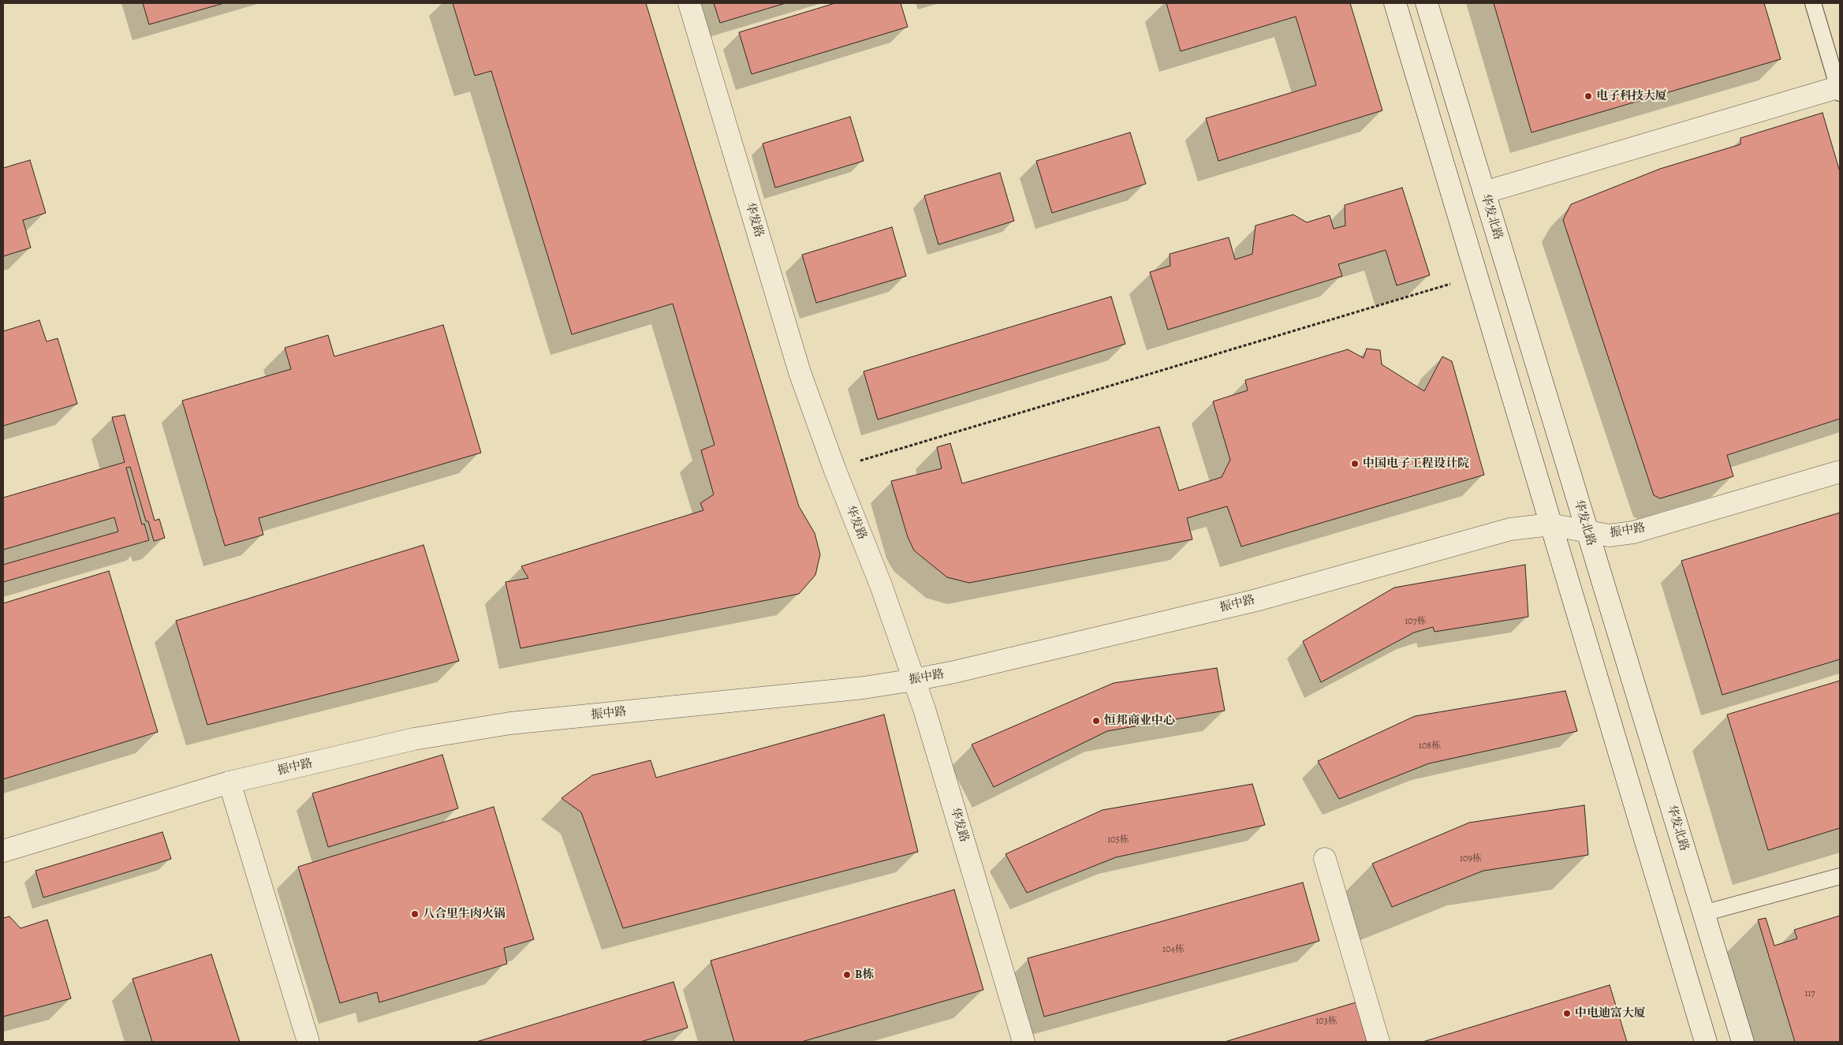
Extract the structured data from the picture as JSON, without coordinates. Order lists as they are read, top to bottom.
{
  "streets": {
    "street": ["华发北路", "华发路", "振中路"]
  },
  "crossings": [
    ["华发北路", "振中路"],
    ["华发路", "振中路"]
  ],
  "places": [
    "电子科技大厦",
    "中国电子工程设计院",
    "恒邦商业中心",
    "八合里牛肉火锅",
    "B栋",
    "中电迪富大厦"
  ],
  "house_numbers": [
    "107栋",
    "108栋",
    "105栋",
    "109栋",
    "104栋",
    "117",
    "103栋"
  ]
}
